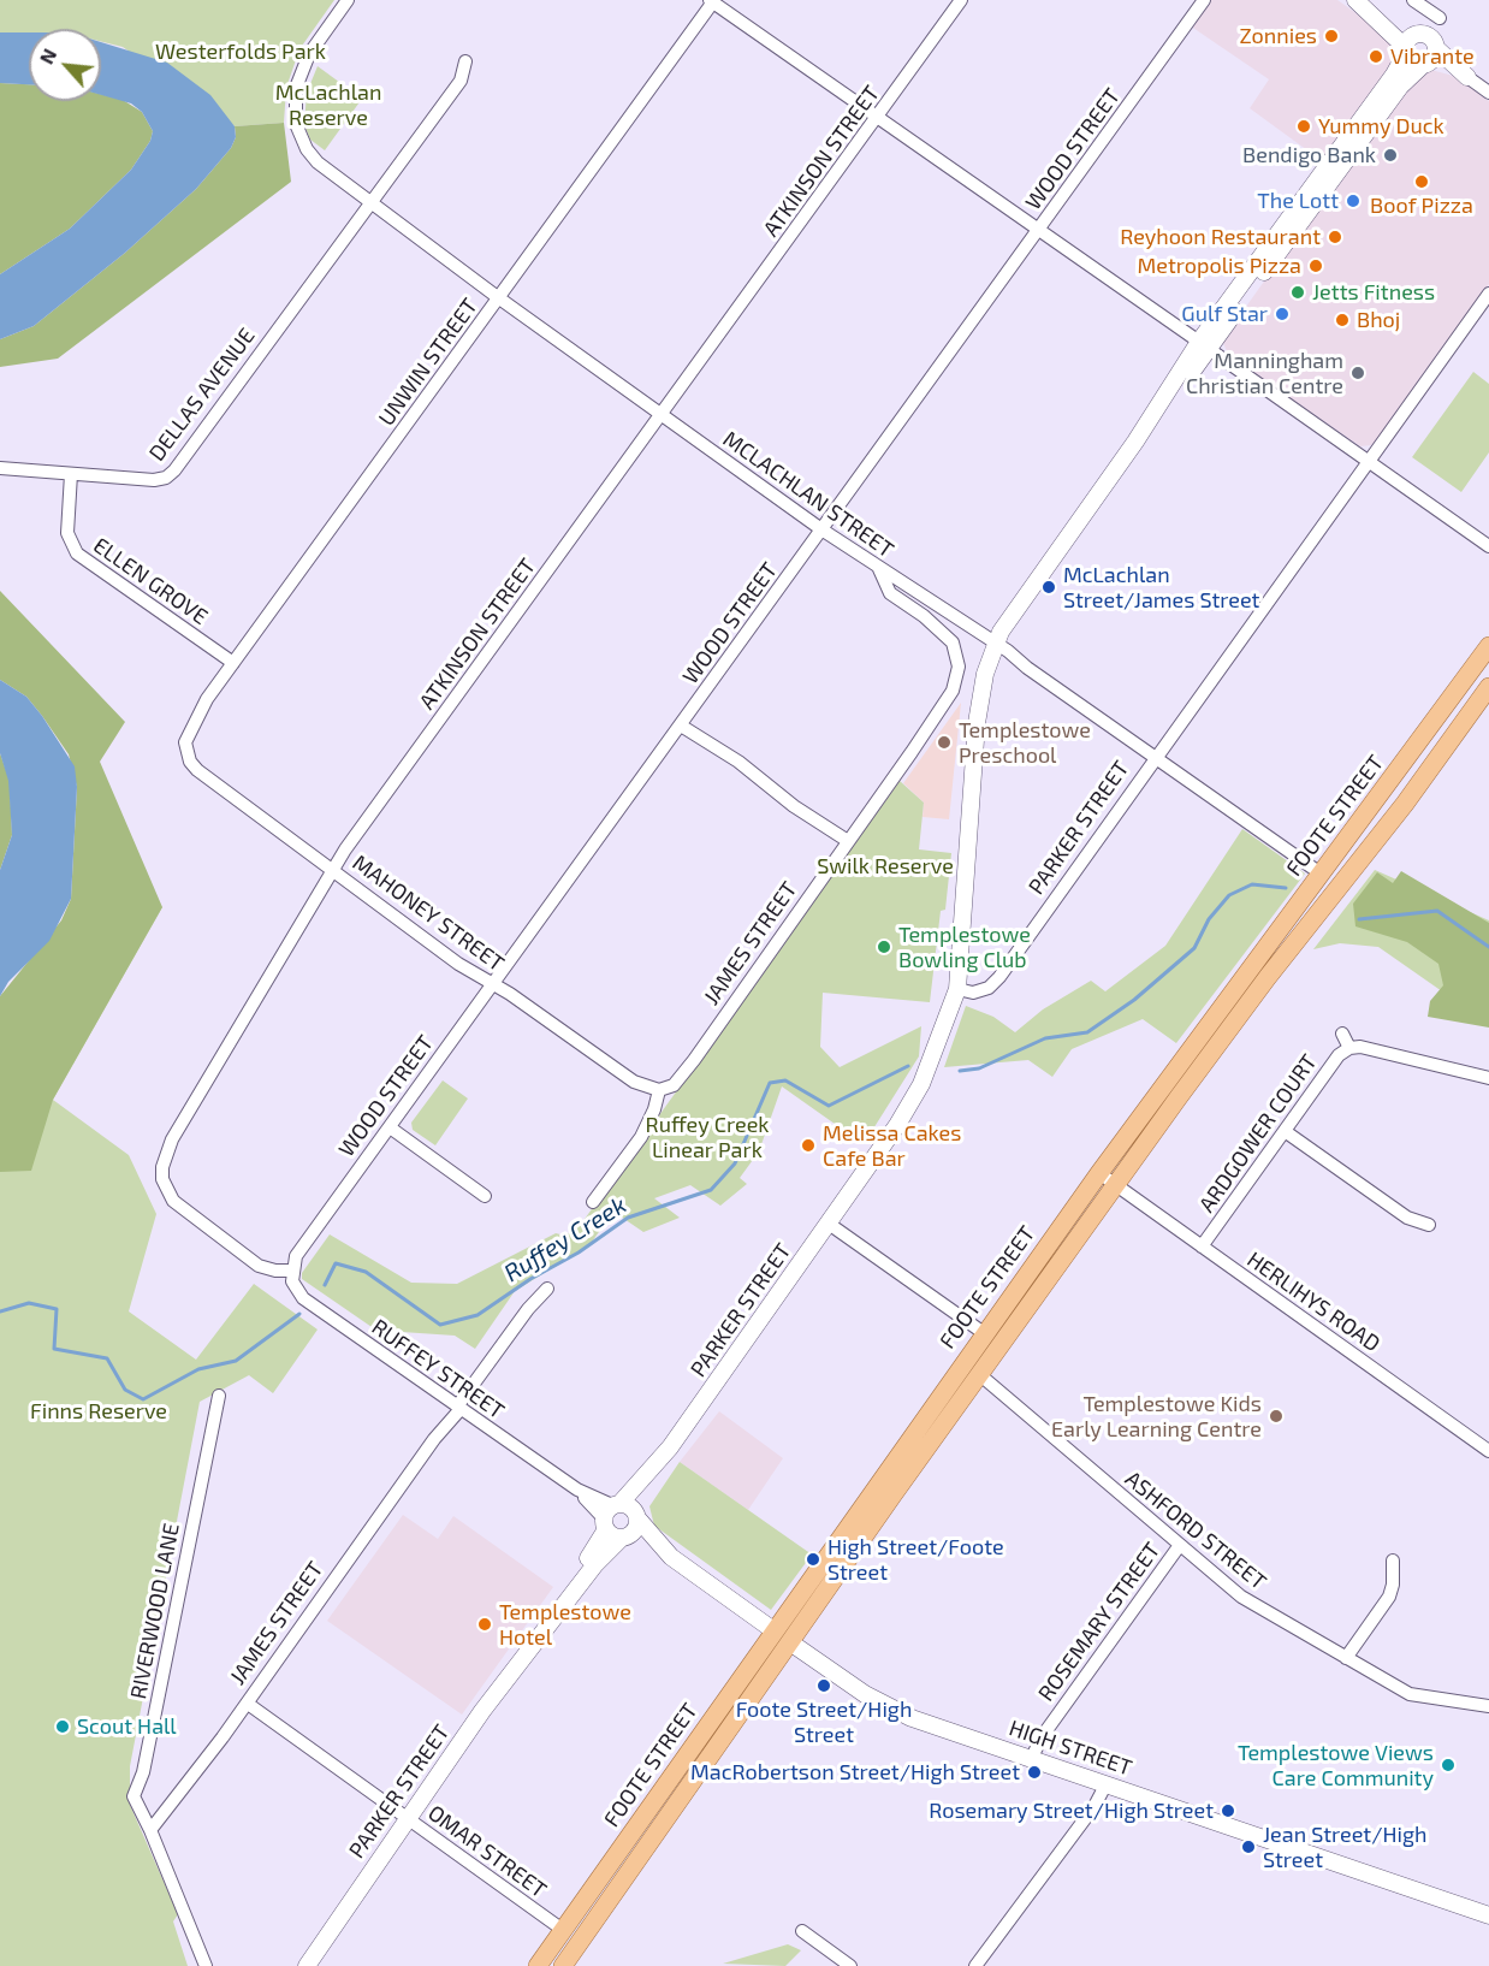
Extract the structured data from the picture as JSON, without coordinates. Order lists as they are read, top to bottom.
{
  "streets": {
    "main road": ["FOOTE STREET", "PARKER STREET", "HIGH STREET"],
    "street": [
      "WOOD STREET",
      "ATKINSON STREET",
      "UNWIN STREET",
      "DELLAS AVENUE",
      "MCLACHLAN STREET",
      "ELLEN GROVE",
      "MAHONEY STREET",
      "JAMES STREET",
      "ARDGOWER COURT",
      "HERLIHYS ROAD",
      "RUFFEY STREET",
      "ASHFORD STREET",
      "RIVERWOOD LANE",
      "ROSEMARY STREET",
      "OMAR STREET"
    ]
  },
  "crossings": [
    ["WOOD STREET", "ATKINSON STREET"],
    ["WOOD STREET", "MCLACHLAN STREET"],
    ["WOOD STREET", "MAHONEY STREET"],
    ["WOOD STREET", "RUFFEY STREET"],
    ["ATKINSON STREET", "MCLACHLAN STREET"],
    ["ATKINSON STREET", "MAHONEY STREET"],
    ["ATKINSON STREET", "RUFFEY STREET"],
    ["UNWIN STREET", "MCLACHLAN STREET"],
    ["UNWIN STREET", "ELLEN GROVE"],
    ["UNWIN STREET", "MAHONEY STREET"],
    ["DELLAS AVENUE", "MCLACHLAN STREET"],
    ["DELLAS AVENUE", "ELLEN GROVE"],
    ["MCLACHLAN STREET", "FOOTE STREET"],
    ["MCLACHLAN STREET", "PARKER STREET"],
    ["MCLACHLAN STREET", "JAMES STREET"],
    ["FOOTE STREET", "HERLIHYS ROAD"],
    ["FOOTE STREET", "ASHFORD STREET"],
    ["FOOTE STREET", "HIGH STREET"],
    ["FOOTE STREET", "OMAR STREET"],
    ["PARKER STREET", "RUFFEY STREET"],
    ["PARKER STREET", "HIGH STREET"],
    ["PARKER STREET", "OMAR STREET"],
    ["MAHONEY STREET", "JAMES STREET"],
    ["JAMES STREET", "RUFFEY STREET"],
    ["JAMES STREET", "RIVERWOOD LANE"],
    ["JAMES STREET", "OMAR STREET"],
    ["ARDGOWER COURT", "HERLIHYS ROAD"],
    ["RUFFEY STREET", "HIGH STREET"],
    ["ASHFORD STREET", "ROSEMARY STREET"],
    ["ROSEMARY STREET", "HIGH STREET"]
  ],
  "water": ["Ruffey Creek"],
  "parks": [
    "Westerfolds Park",
    "McLachlan Reserve",
    "Swilk Reserve",
    "Ruffey Creek Linear Park",
    "Finns Reserve"
  ],
  "places": [
    "Zonnies",
    "Vibrante",
    "Yummy Duck",
    "Bendigo Bank",
    "Boof Pizza",
    "The Lott",
    "Reyhoon Restaurant",
    "Metropolis Pizza",
    "Jetts Fitness",
    "Gulf Star",
    "Bhoj",
    "Manningham Christian Centre",
    "McLachlan Street/James Street",
    "Templestowe Preschool",
    "Templestowe Bowling Club",
    "Melissa Cakes Cafe Bar",
    "Templestowe Kids Early Learning Centre",
    "High Street/Foote Street",
    "Templestowe Hotel",
    "Foote Street/High Street",
    "Scout Hall",
    "Templestowe Views Care Community",
    "MacRobertson Street/High Street",
    "Rosemary Street/High Street",
    "Jean Street/High Street"
  ],
  "north": "top left"
}
